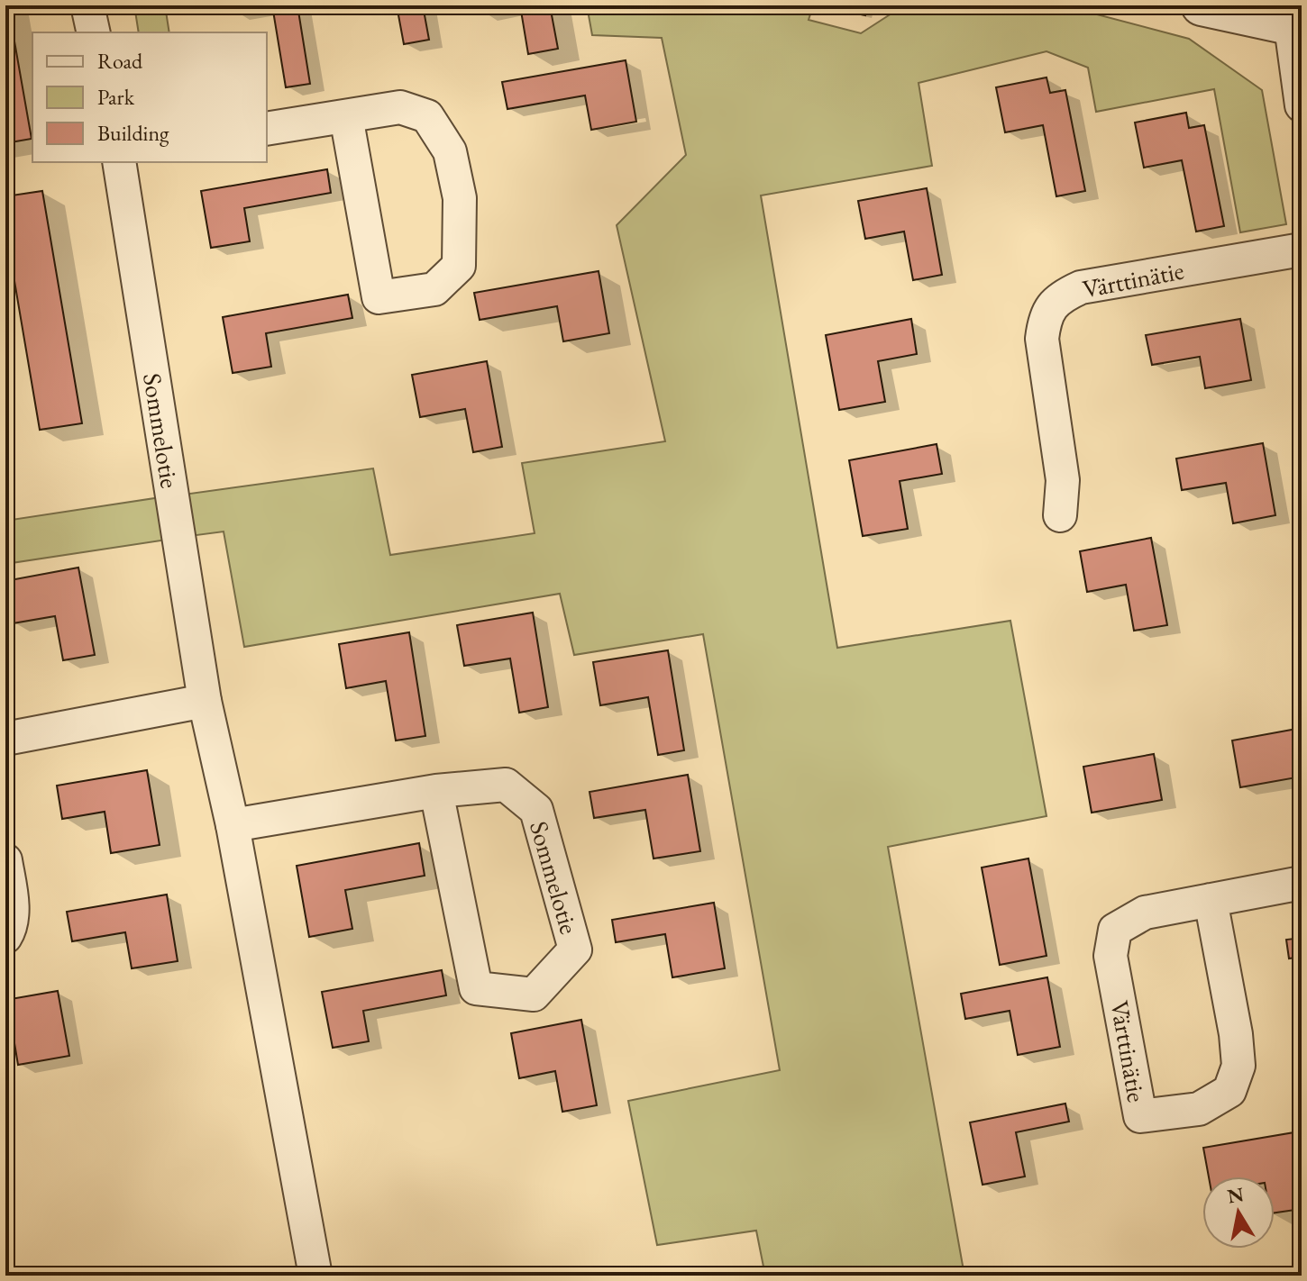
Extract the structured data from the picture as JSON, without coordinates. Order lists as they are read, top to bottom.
{
  "streets": {
    "street": ["Värttinätie", "Sommelotie"]
  },
  "legend": ["Road", "Park", "Building"],
  "north": "top"
}
